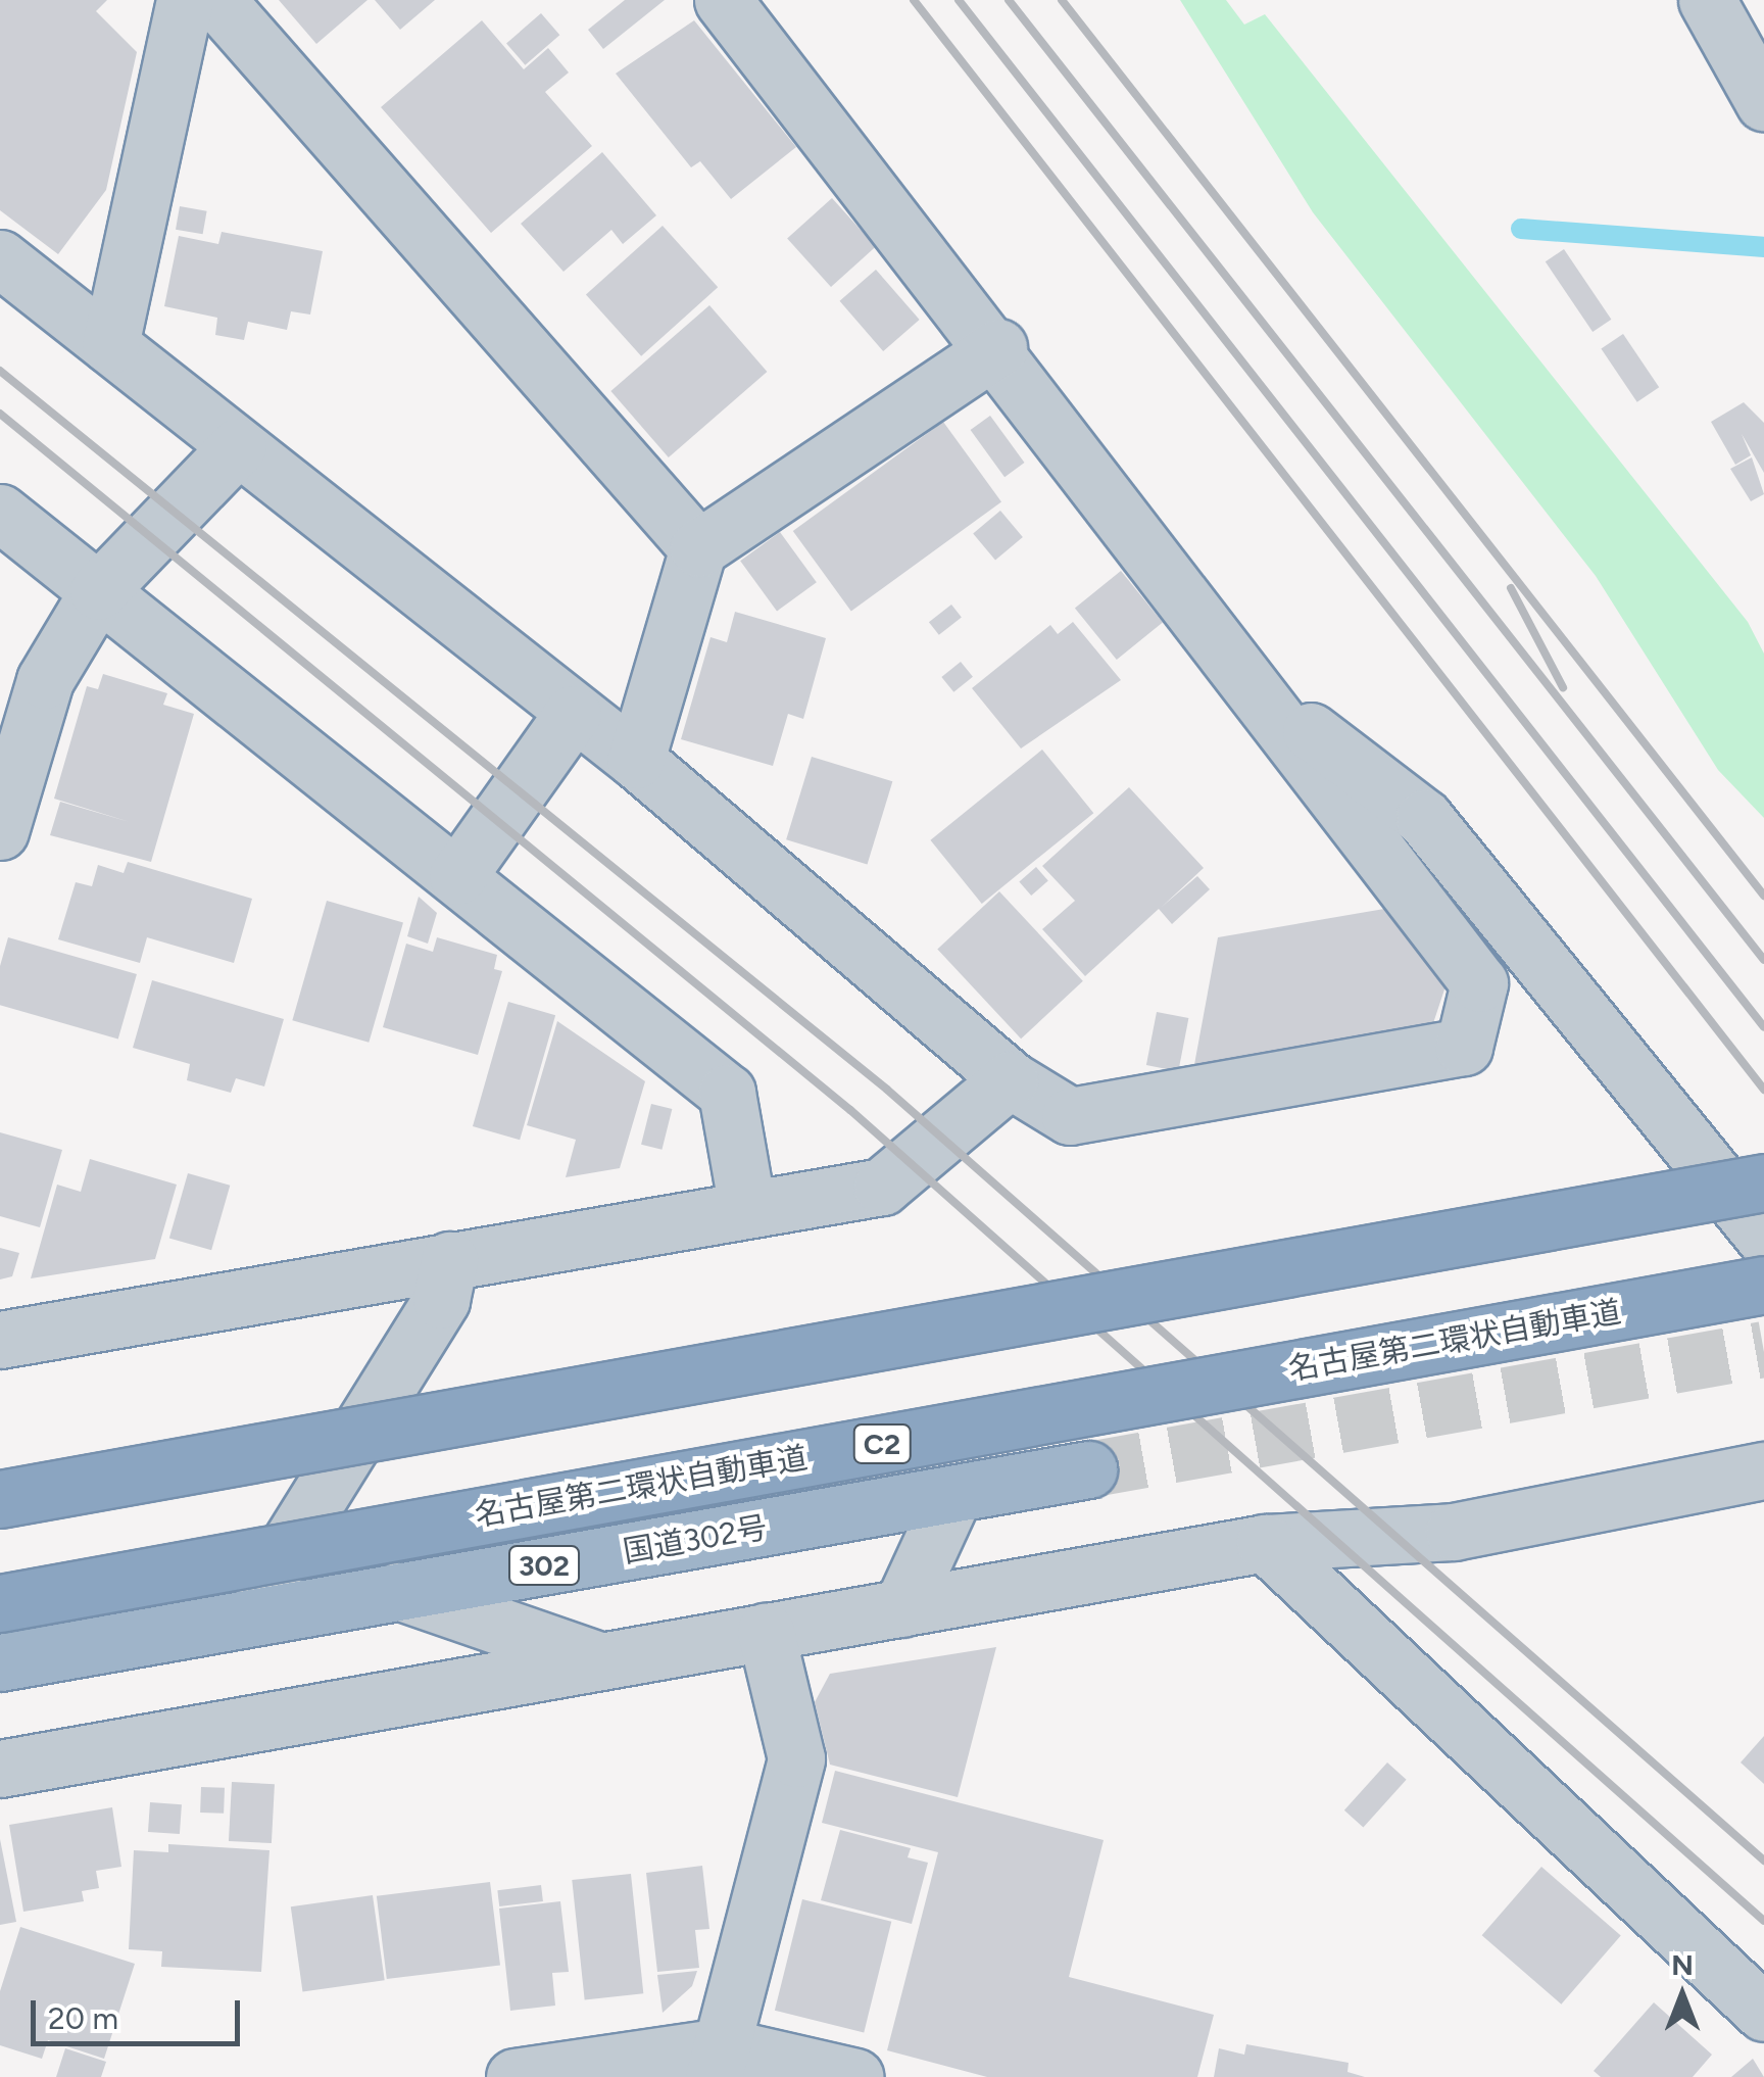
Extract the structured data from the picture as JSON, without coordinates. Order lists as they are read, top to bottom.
{
  "streets": {
    "highway": [
      "名古屋第二環状自動車道",
      "C2",
      "国道302号",
      "302"
    ]
  },
  "scale_bar": "20 m",
  "north": "top"
}
